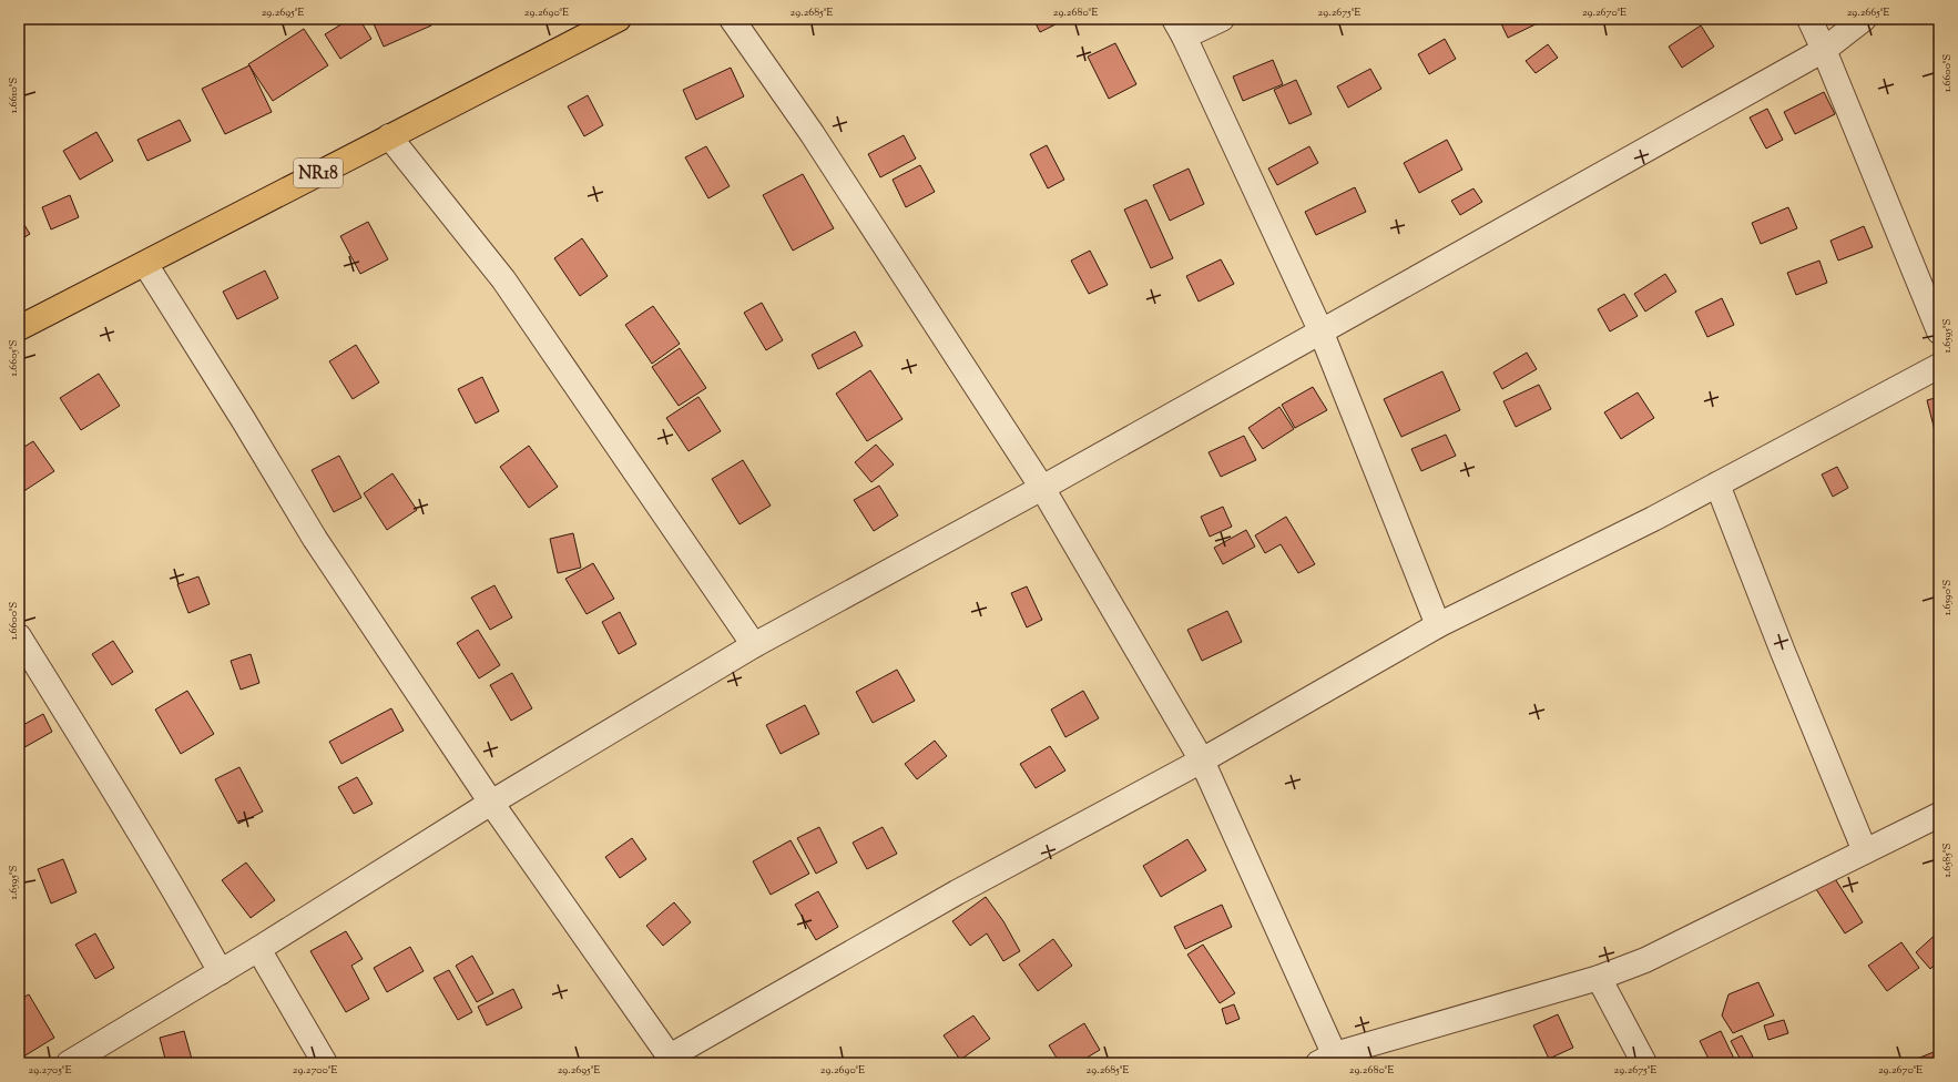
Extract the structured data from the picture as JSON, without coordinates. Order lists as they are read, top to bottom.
{
  "streets": {
    "main road": ["NR18"]
  },
  "coordinates": [
    "29.2695°E",
    "29.2690°E",
    "29.2685°E",
    "29.2680°E",
    "29.2675°E",
    "29.2670°E",
    "29.2665°E",
    "1.6600°S",
    "1.6610°S",
    "1.6595°S",
    "1.6605°S",
    "1.6590°S",
    "1.6585°S",
    "29.2705°E",
    "29.2700°E"
  ]
}
